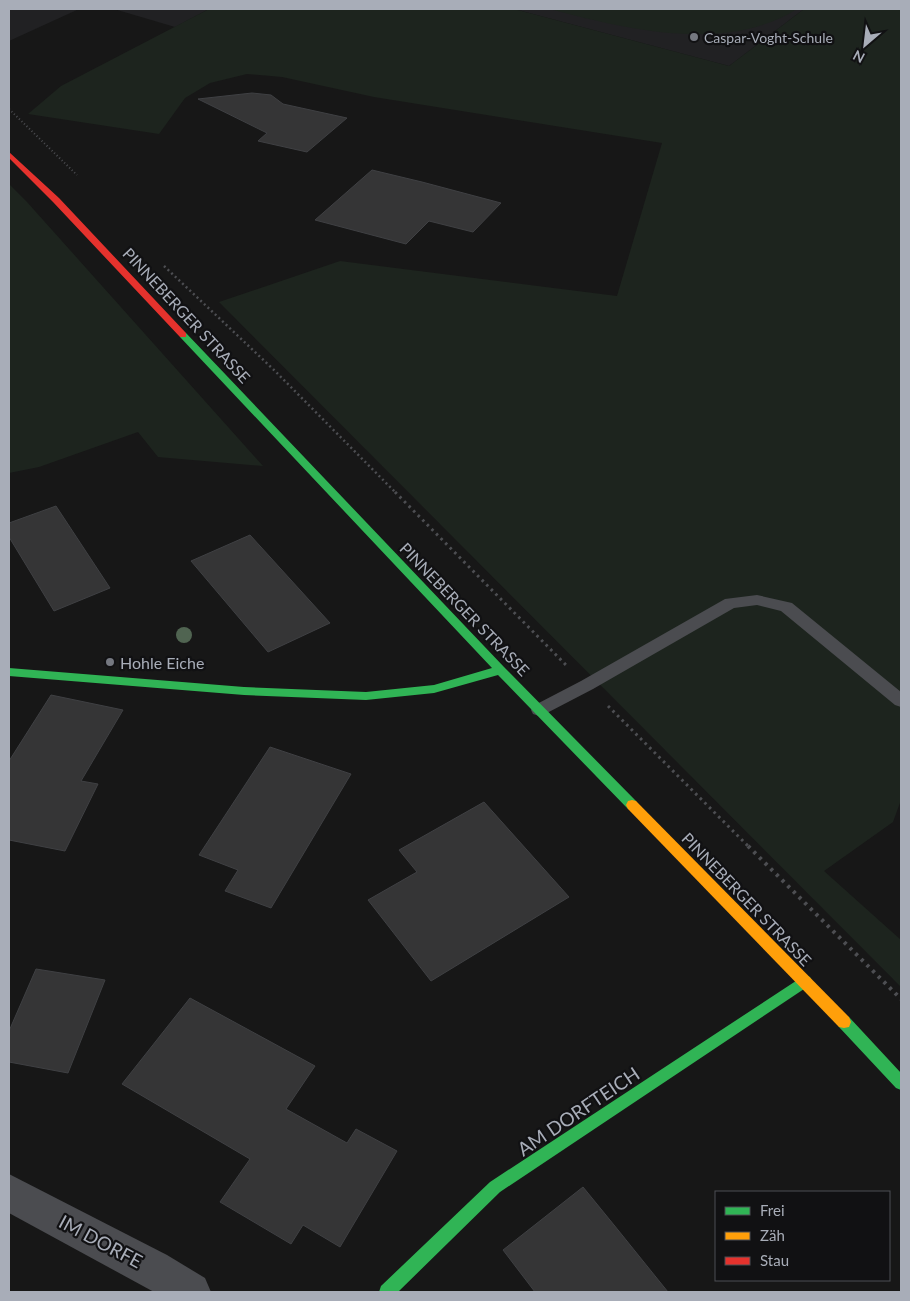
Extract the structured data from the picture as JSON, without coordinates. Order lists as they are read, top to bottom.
{
  "streets": {
    "main road": ["PINNEBERGER STRASSE", "AM DORFTEICH"],
    "street": ["IM DORFE"]
  },
  "crossings": [
    ["PINNEBERGER STRASSE", "AM DORFTEICH"]
  ],
  "places": ["Caspar-Voght-Schule", "Hohle Eiche"],
  "legend": ["Frei", "Zäh", "Stau"],
  "north": "bottom left"
}
